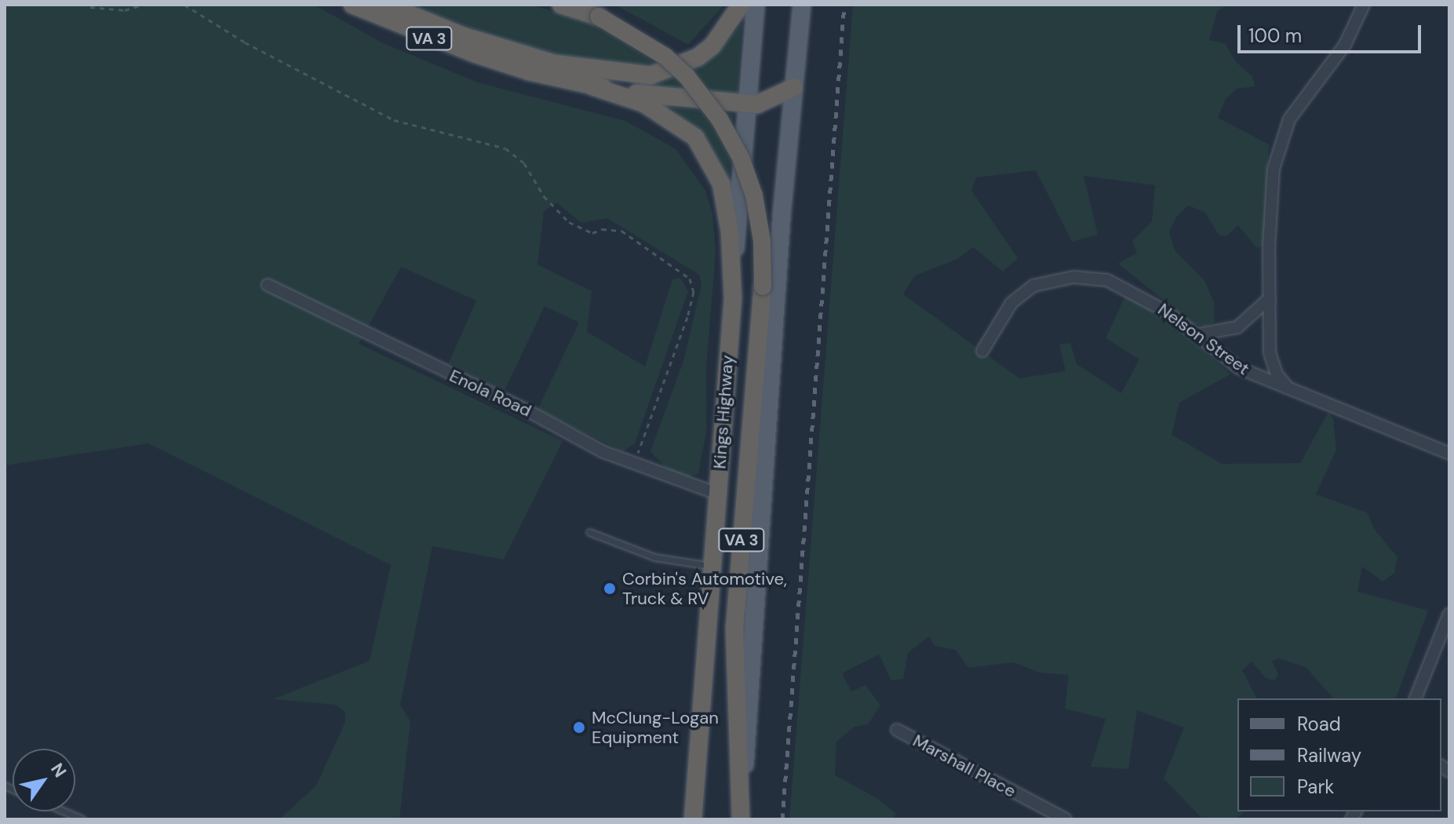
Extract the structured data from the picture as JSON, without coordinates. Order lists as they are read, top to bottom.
{
  "streets": {
    "highway": ["VA 3", "Kings Highway"],
    "street": ["Nelson Street", "Enola Road", "Marshall Place"]
  },
  "crossings": [
    ["VA 3", "Kings Highway"],
    ["Enola Road", "Kings Highway"]
  ],
  "places": ["Corbin's Automotive, Truck & RV", "McClung-Logan Equipment"],
  "legend": ["Road", "Railway", "Park"],
  "scale_bar": "100 m",
  "north": "top right"
}
